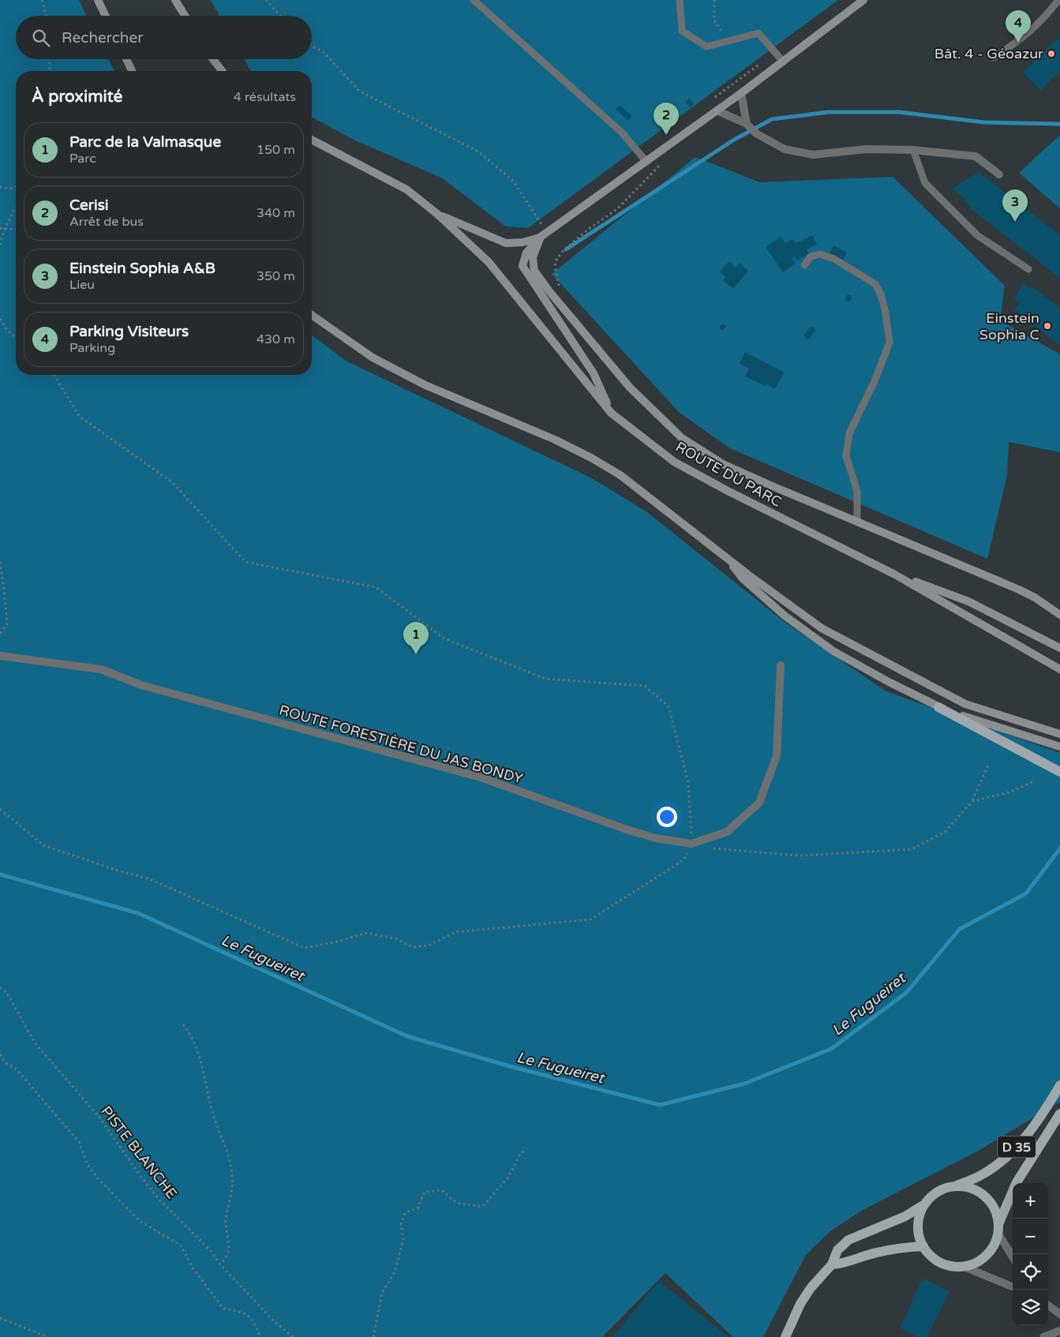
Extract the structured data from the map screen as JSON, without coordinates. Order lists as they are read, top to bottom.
{
  "streets": {
    "main road": ["ROUTE DU PARC", "D 35"],
    "street": ["ROUTE FORESTIÈRE DU JAS BONDY"],
    "path": ["PISTE BLANCHE"]
  },
  "water": ["Le Fugueiret"],
  "places": ["Bât. 4 - Géoazur", "Einstein Sophia C"],
  "page": {
    "pins": [
      "4",
      "2",
      "3",
      "1"
    ],
    "search": "Rechercher",
    "heading": ["À proximité", "4 résultats"],
    "list": [
      {
        "mark": "1",
        "name": "Parc de la Valmasque",
        "note": "Parc",
        "value": "150 m"
      },
      {
        "mark": "2",
        "name": "Cerisi",
        "note": "Arrêt de bus",
        "value": "340 m"
      },
      {
        "mark": "3",
        "name": "Einstein Sophia A&B",
        "note": "Lieu",
        "value": "350 m"
      },
      {
        "mark": "4",
        "name": "Parking Visiteurs",
        "note": "Parking",
        "value": "430 m"
      }
    ],
    "map_buttons": ["+", "−"]
  }
}
